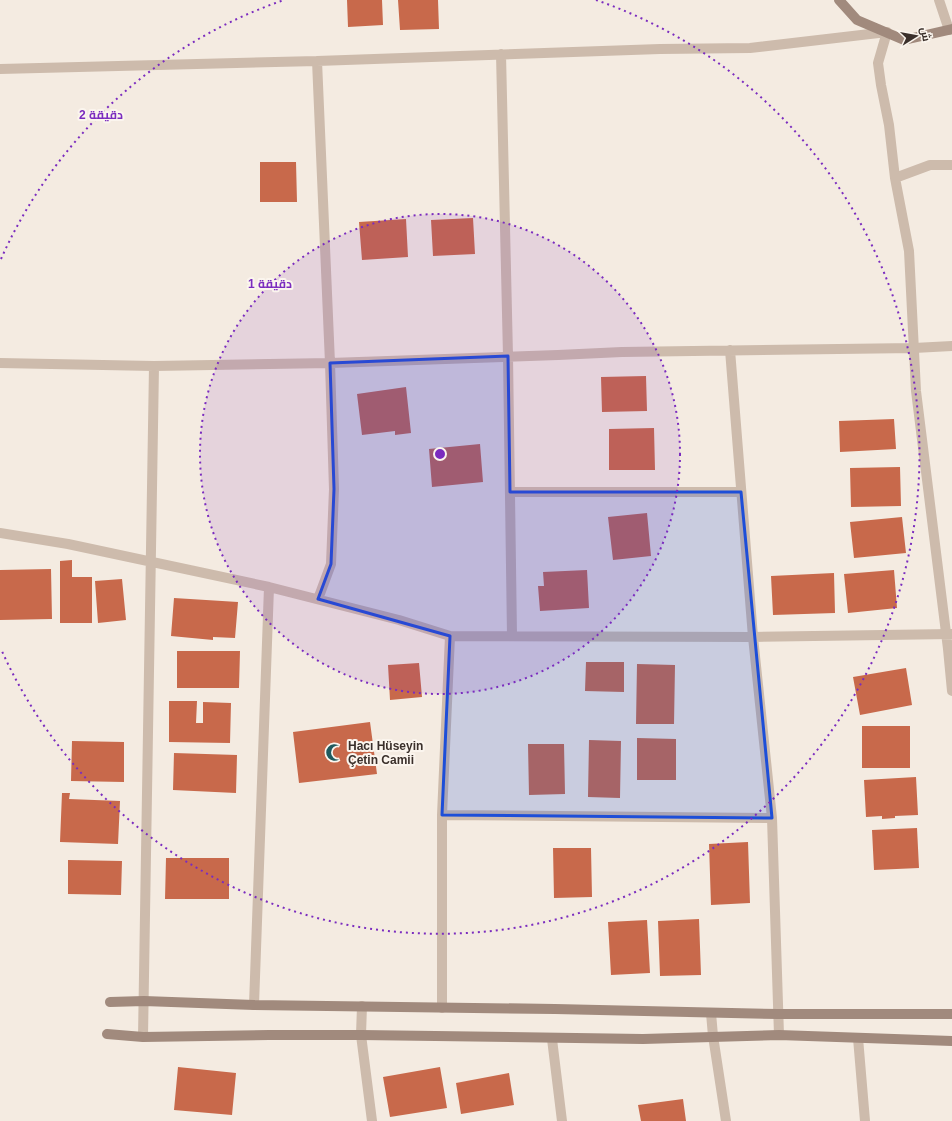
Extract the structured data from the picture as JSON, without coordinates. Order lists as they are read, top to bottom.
{
  "places": {
    "mosque": ["Hacı Hüseyin Çetin Camii"]
  },
  "north": "right",
  "rings": ["2 دقيقة", "1 دقيقة"]
}
